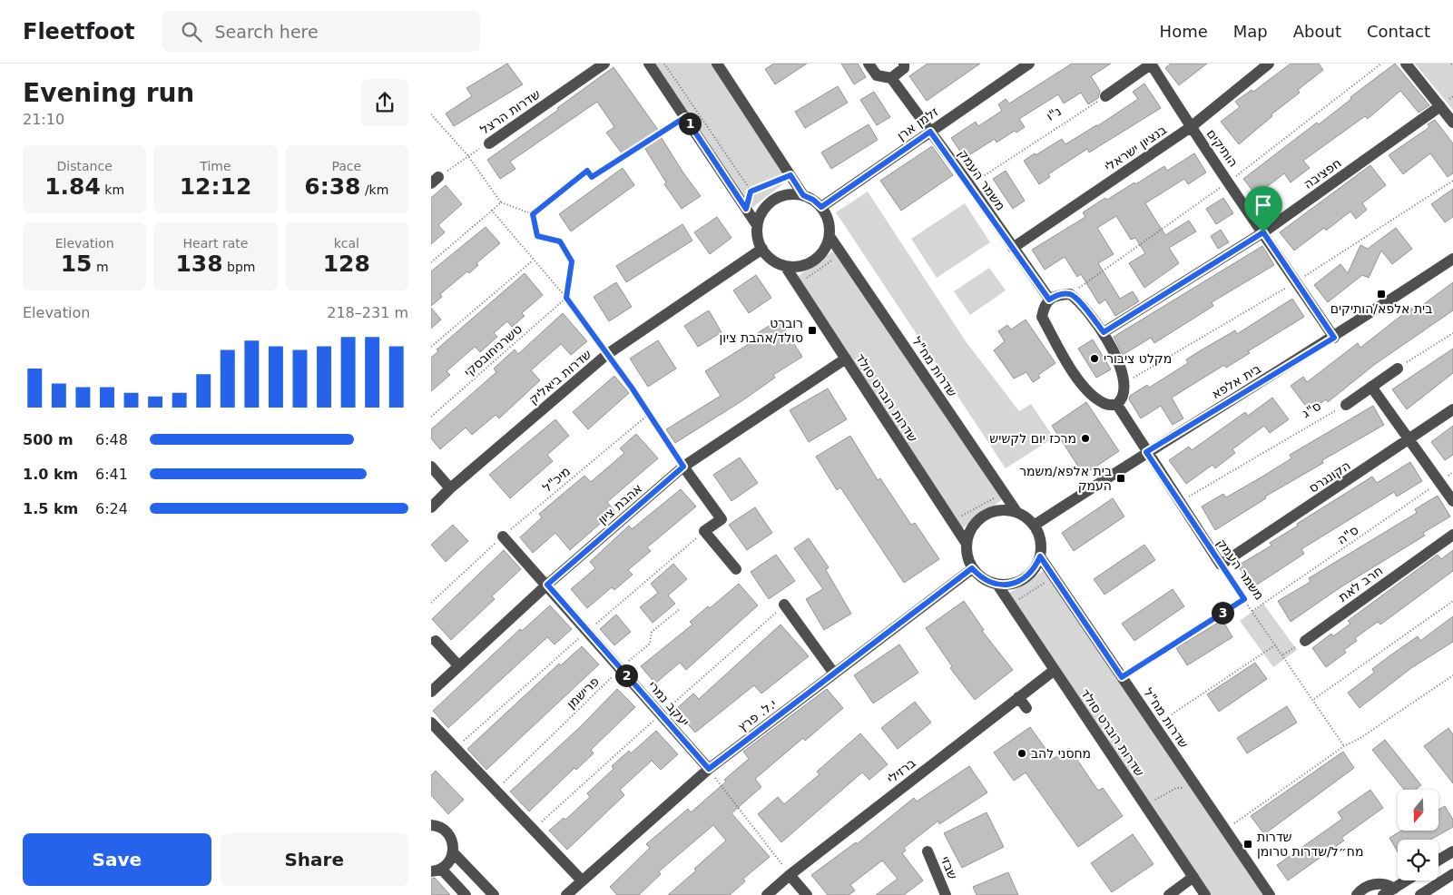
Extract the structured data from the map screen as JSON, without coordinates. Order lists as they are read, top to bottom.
{
  "streets": {
    "street": [
      "שדרות הרצל",
      "זלמן ארן",
      "בנציון ישראלי",
      "הותיקים",
      "חפציבה",
      "משמר העמק",
      "שדרות מח\"ל",
      "שדרות ביאליק",
      "בית אלפא",
      "שדרות רוברט סולד",
      "הקונגרס",
      "אהבת ציון",
      "חרב לאת",
      "יעקב נמרי",
      "י.ל. פרץ",
      "ברזילי",
      "שבזי"
    ],
    "path": [
      "נ\"ו",
      "טשרניחובסקי",
      "ס\"ג",
      "מיכ\"ל",
      "ס\"ה",
      "פרישמן"
    ]
  },
  "crossings": [
    ["נ\"ו", "משמר העמק"],
    ["זלמן ארן", "משמר העמק"],
    ["זלמן ארן", "שדרות מח\"ל"],
    ["זלמן ארן", "שדרות ביאליק"],
    ["זלמן ארן", "שדרות רוברט סולד"],
    ["בנציון ישראלי", "הותיקים"],
    ["בנציון ישראלי", "משמר העמק"],
    ["הותיקים", "חפציבה"],
    ["הותיקים", "בית אלפא"],
    ["משמר העמק", "בית אלפא"],
    ["משמר העמק", "ס\"ג"],
    ["משמר העמק", "הקונגרס"],
    ["משמר העמק", "ס\"ה"],
    ["שדרות מח\"ל", "שדרות ביאליק"],
    ["שדרות מח\"ל", "בית אלפא"],
    ["שדרות מח\"ל", "שדרות רוברט סולד"],
    ["שדרות מח\"ל", "י.ל. פרץ"],
    ["שדרות ביאליק", "שדרות רוברט סולד"],
    ["בית אלפא", "שדרות רוברט סולד"],
    ["בית אלפא", "י.ל. פרץ"],
    ["שדרות רוברט סולד", "אהבת ציון"],
    ["שדרות רוברט סולד", "י.ל. פרץ"],
    ["שדרות רוברט סולד", "ברזילי"],
    ["מיכ\"ל", "יעקב נמרי"],
    ["אהבת ציון", "יעקב נמרי"],
    ["פרישמן", "יעקב נמרי"],
    ["יעקב נמרי", "י.ל. פרץ"]
  ],
  "places": {
    "transit": [
      "בית אלפא/הותיקים",
      "רוברט סולד/אהבת ציון",
      "בית אלפא/משמר העמק",
      "שדרות מח״ל/שדרות טרומן"
    ],
    "other": ["מקלט ציבורי", "מרכז יום לקשיש", "מחסני להב"]
  },
  "north": "bottom",
  "page": {
    "header": "Fleetfoot",
    "search": "Search here",
    "nav": [
      "Home",
      "Map",
      "About",
      "Contact"
    ],
    "heading": ["Evening run", "21:10"],
    "pins": ["1", "3", "2"],
    "stats": [
      ["Distance", "1.84 km"],
      ["Time", "12:12"],
      ["Pace", "6:38 /km"],
      ["Elevation", "15 m"],
      ["Heart rate", "138 bpm"],
      ["kcal", "128"]
    ],
    "chart": ["Elevation", "218–231 m"],
    "list": [
      {
        "name": "500 m",
        "note": "6:48"
      },
      {
        "name": "1.0 km",
        "note": "6:41"
      },
      {
        "name": "1.5 km",
        "note": "6:24"
      }
    ],
    "buttons": ["Save", "Share"]
  }
}
